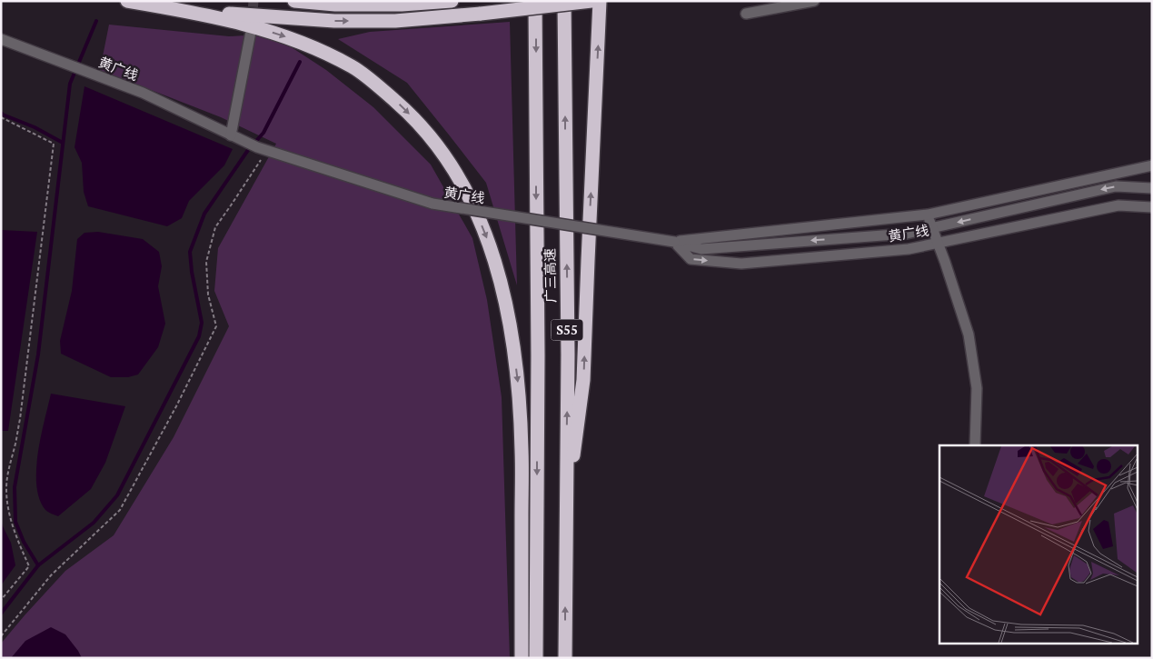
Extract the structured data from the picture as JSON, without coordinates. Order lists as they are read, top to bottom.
{
  "streets": {
    "highway": ["广三高速", "S55"],
    "street": ["黄广线"]
  }
}
